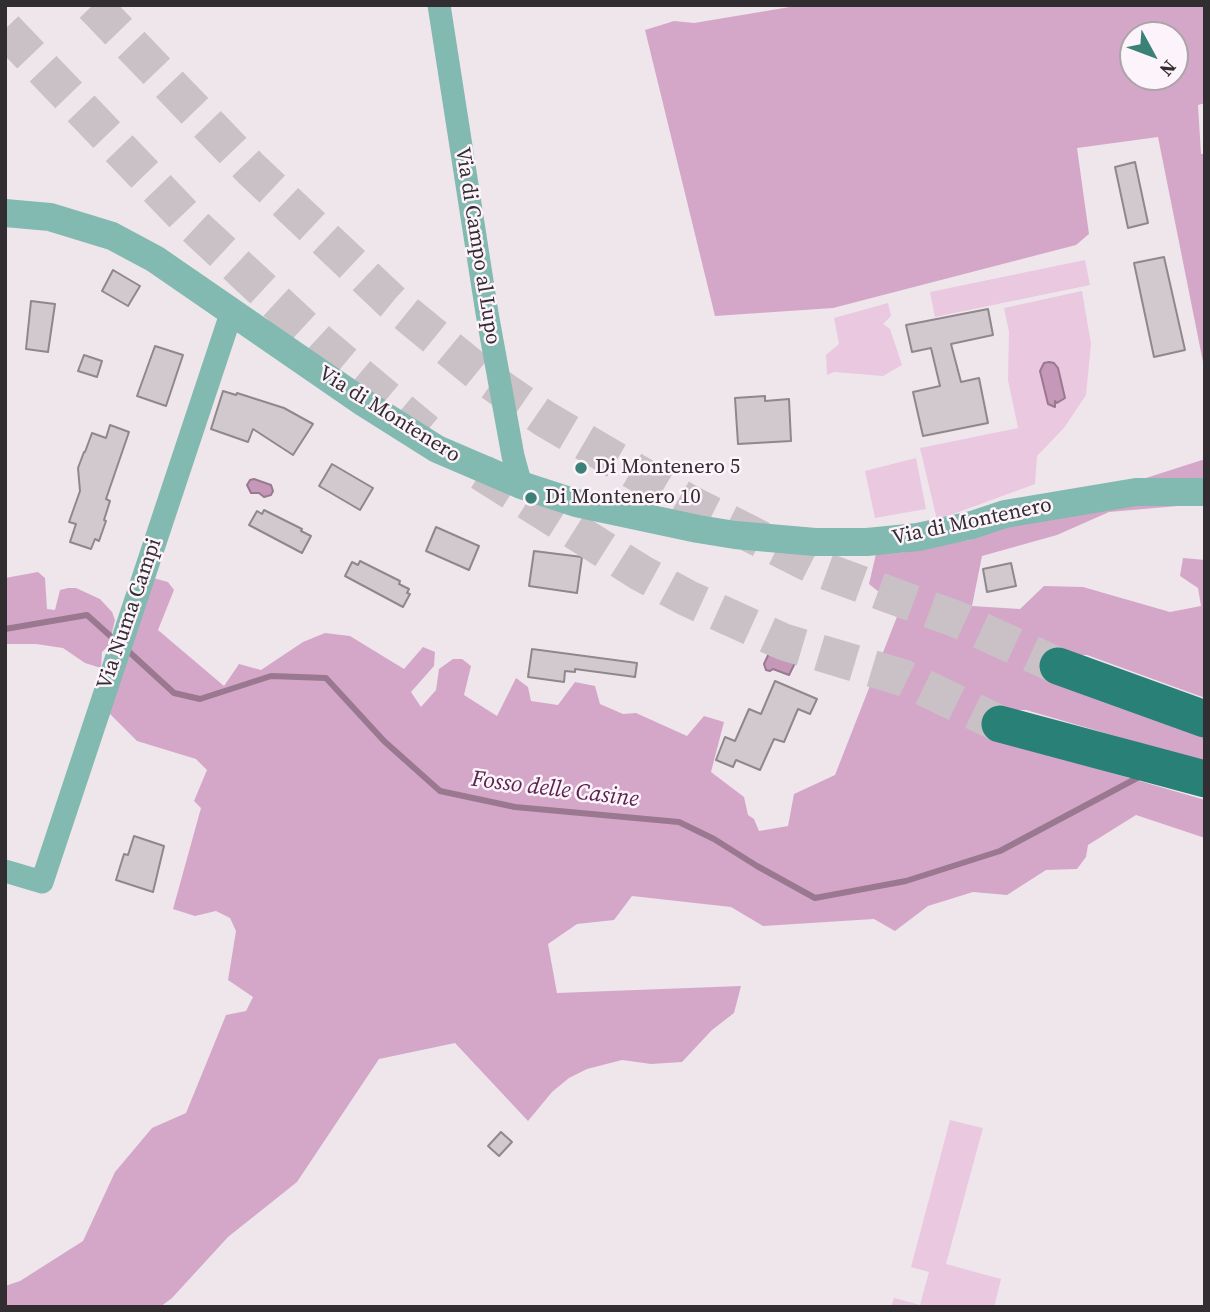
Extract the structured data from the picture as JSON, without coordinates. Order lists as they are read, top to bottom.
{
  "streets": {
    "street": ["Via di Campo al Lupo", "Via di Montenero", "Via Numa Campi"]
  },
  "crossings": [
    ["Via di Campo al Lupo", "Via di Montenero"],
    ["Via di Montenero", "Via Numa Campi"]
  ],
  "water": ["Fosso delle Casine"],
  "places": ["Di Montenero 5", "Di Montenero 10"],
  "north": "bottom right"
}
